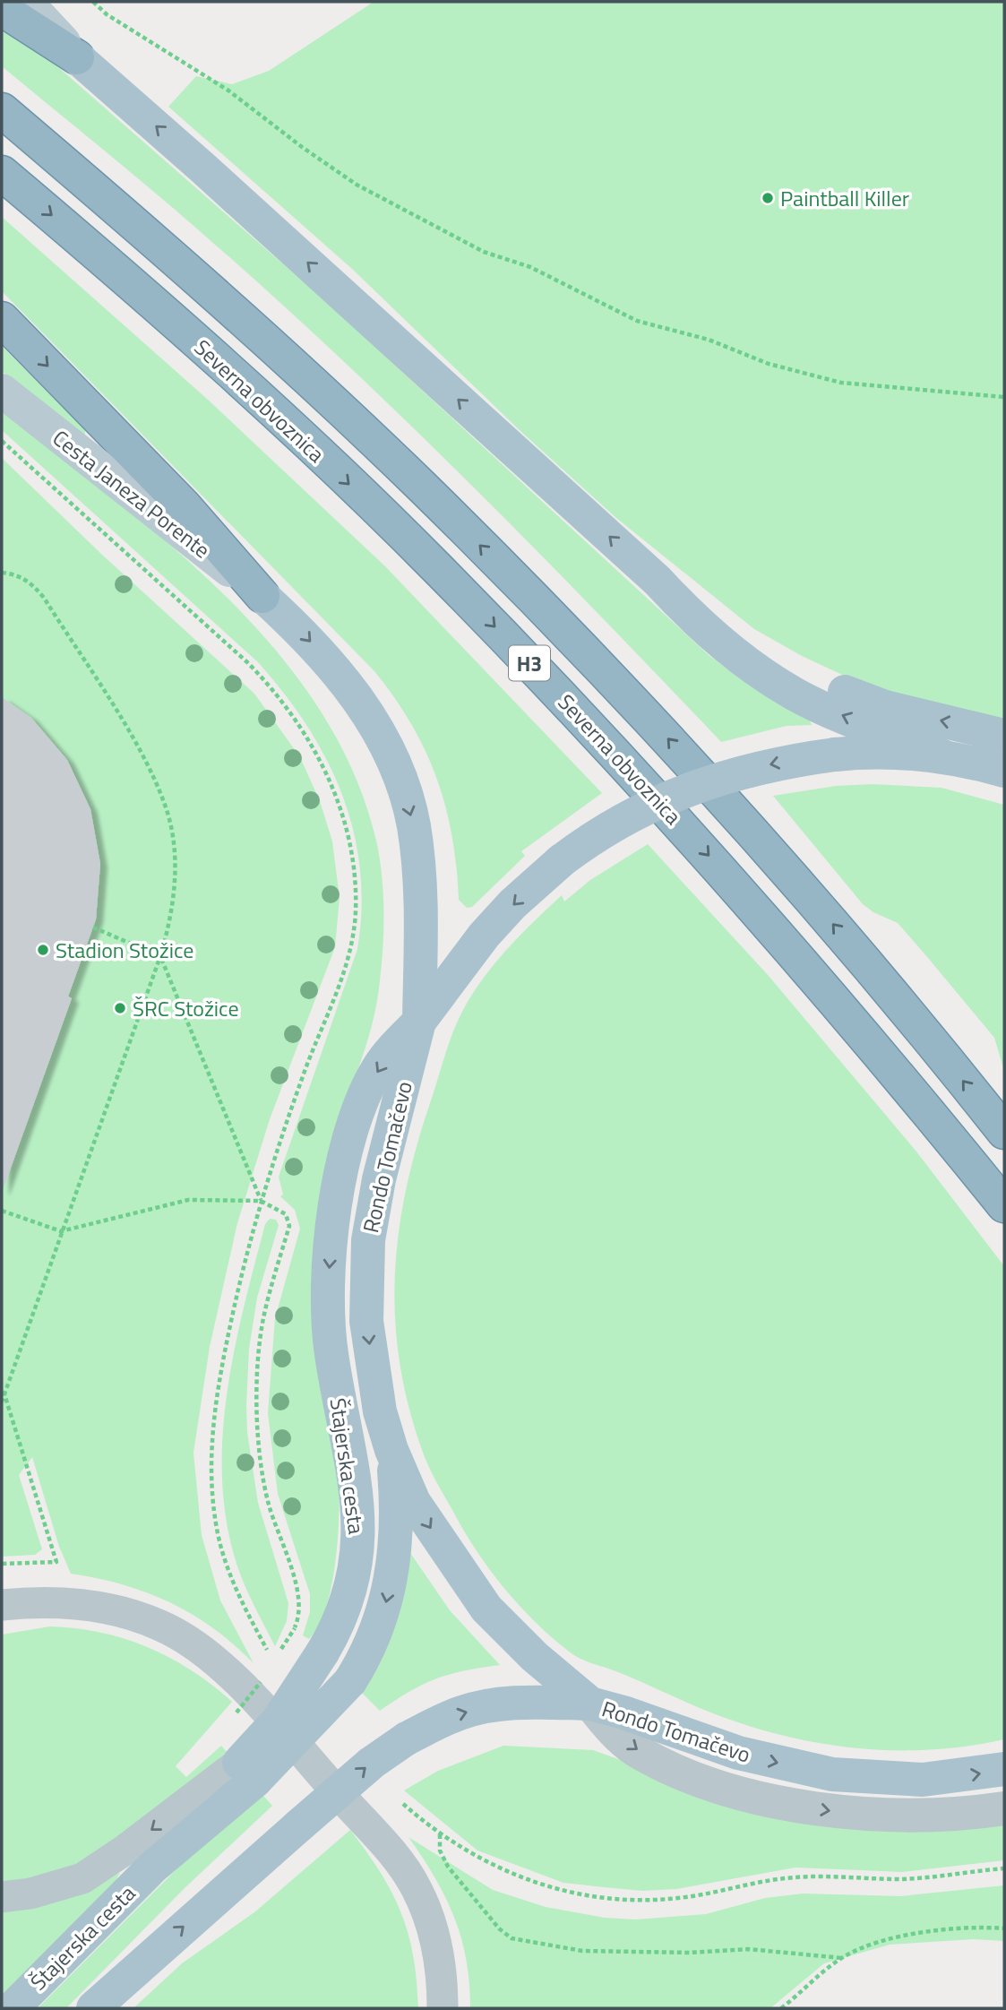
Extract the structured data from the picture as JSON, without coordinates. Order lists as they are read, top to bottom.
{
  "streets": {
    "highway": ["Severna obvoznica", "H3"],
    "main road": ["Cesta Janeza Porente", "Rondo Tomačevo", "Štajerska cesta"]
  },
  "crossings": [
    ["Rondo Tomačevo", "Štajerska cesta"]
  ],
  "one_way": ["Štajerska cesta"],
  "places": ["Paintball Killer", "Stadion Stožice", "ŠRC Stožice"]
}
